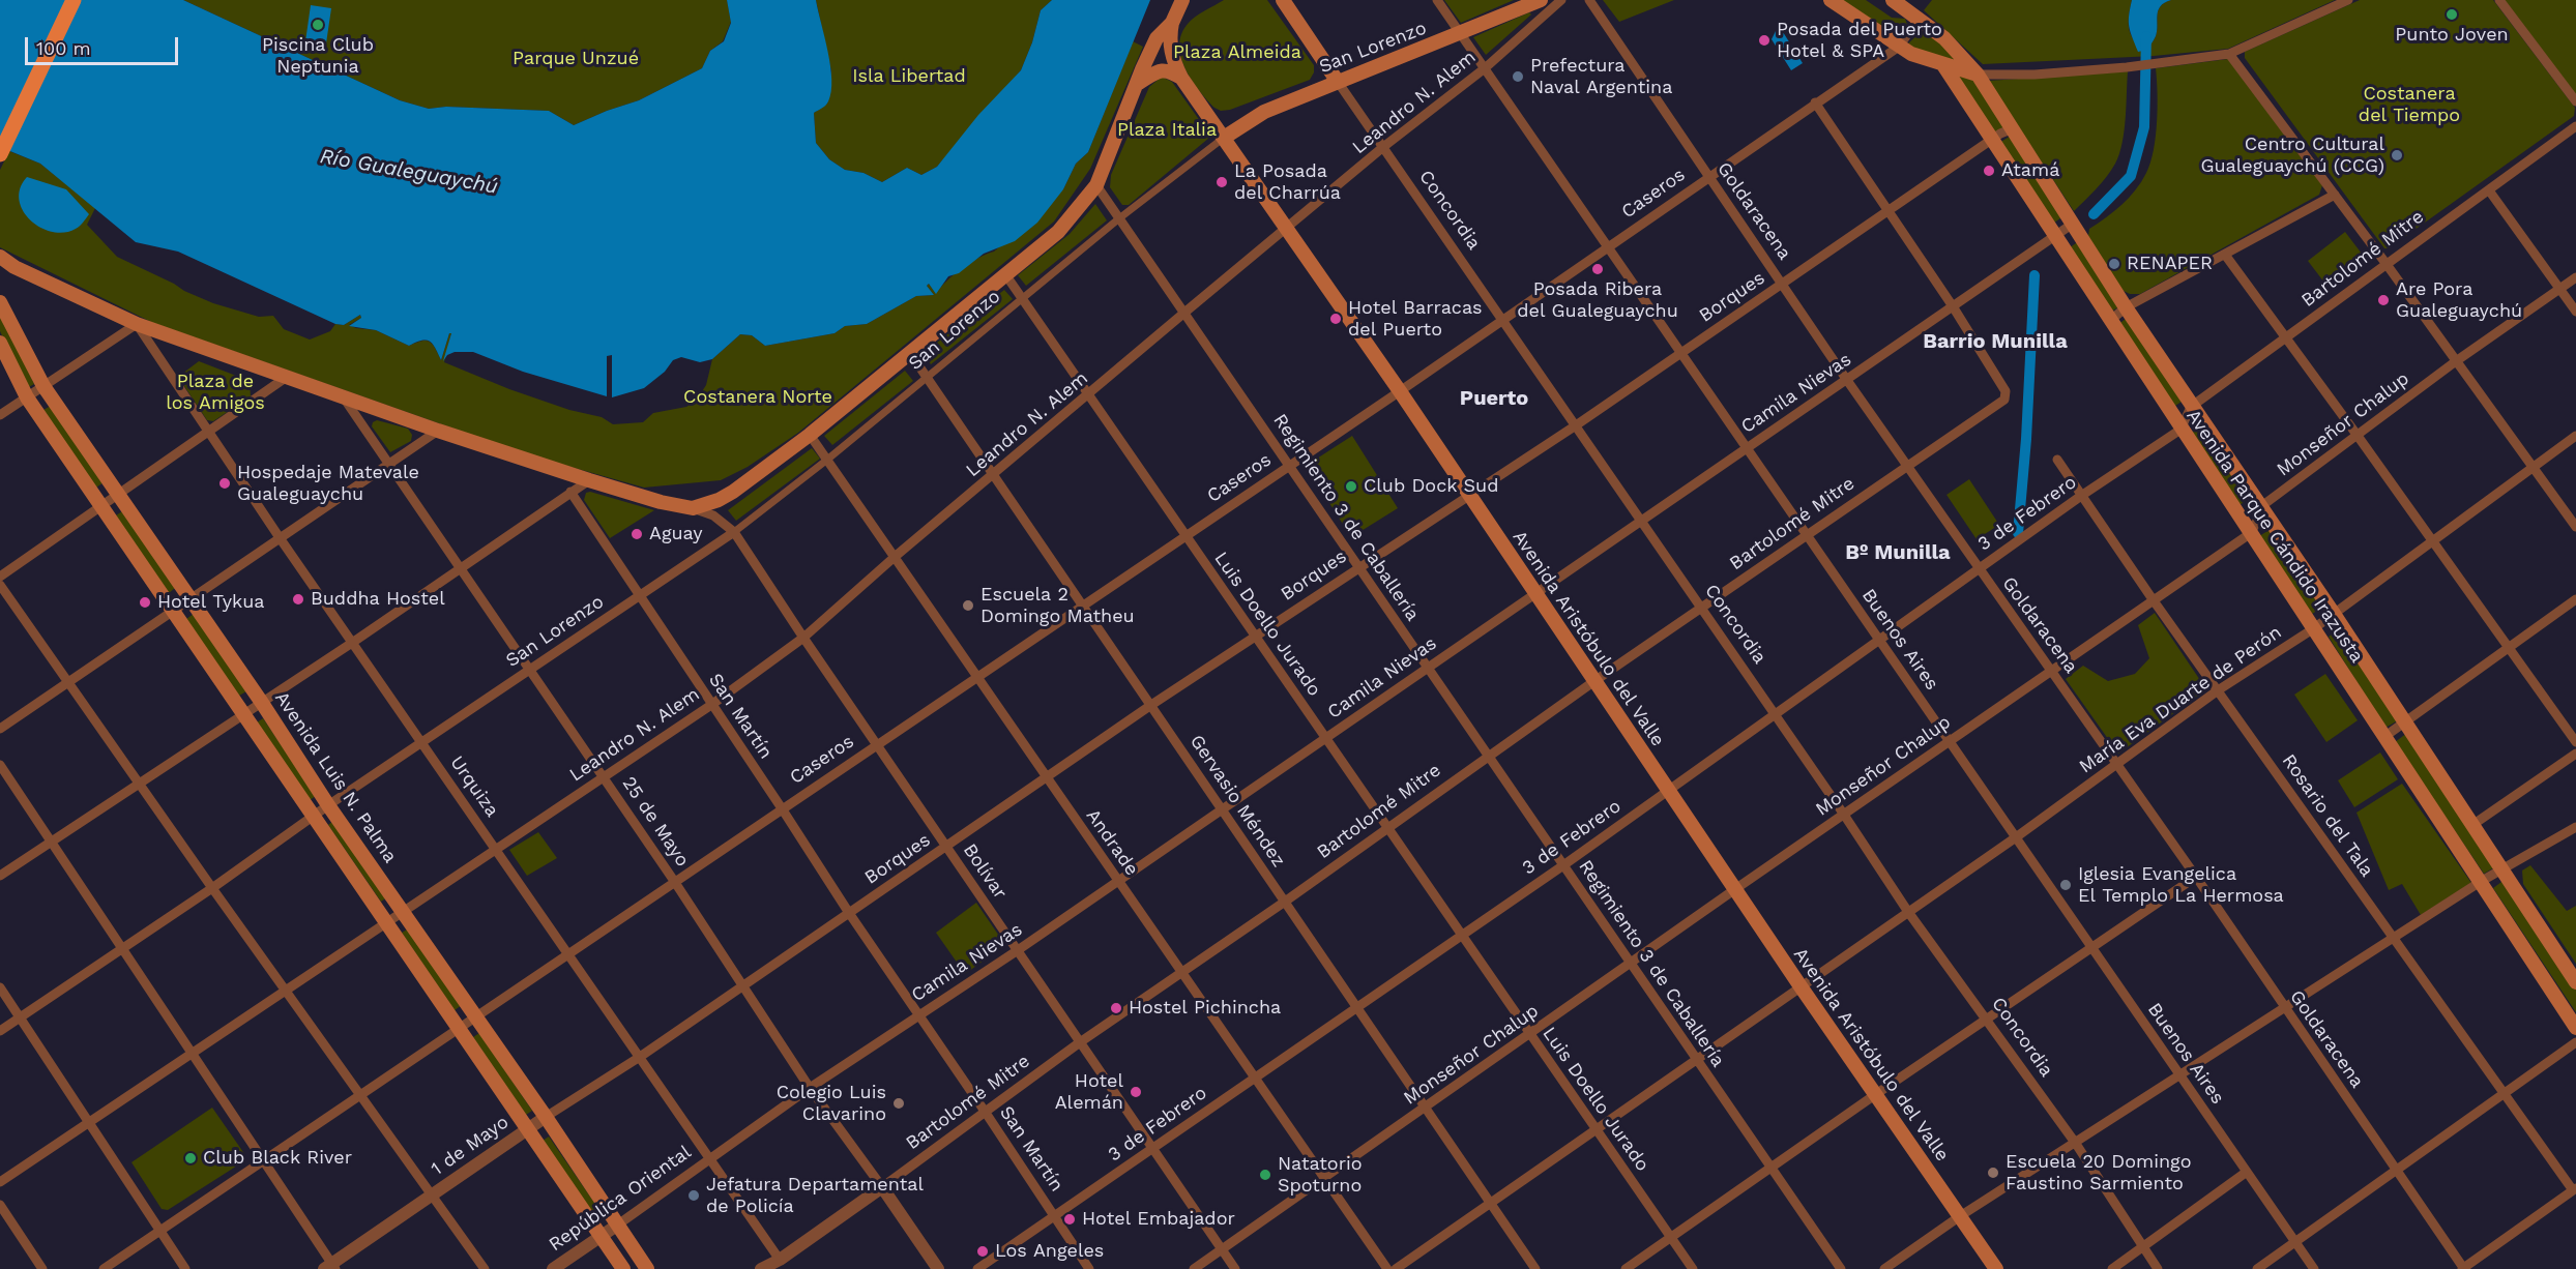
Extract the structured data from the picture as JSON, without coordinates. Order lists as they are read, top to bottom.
{
  "streets": {
    "main road": [
      "San Lorenzo",
      "Concordia",
      "Avenida Parque Cándido Irazusta",
      "Avenida Aristóbulo del Valle",
      "Avenida Luis N. Palma"
    ],
    "street": [
      "Leandro N. Alem",
      "Caseros",
      "Goldaracena",
      "Bartolomé Mitre",
      "Borques",
      "Camila Nievas",
      "Monseñor Chalup",
      "3 de Febrero",
      "Regimiento 3 de Caballería",
      "Luis Doello Jurado",
      "Buenos Aires",
      "María Eva Duarte de Perón",
      "San Martín",
      "Urquiza",
      "Gervasio Méndez",
      "Rosario del Tala",
      "25 de Mayo",
      "Andrade",
      "Bolívar",
      "1 de Mayo",
      "República Oriental"
    ]
  },
  "crossings": [
    ["San Lorenzo", "Concordia"],
    ["San Lorenzo", "Regimiento 3 de Caballería"],
    ["San Lorenzo", "Luis Doello Jurado"],
    ["San Lorenzo", "Avenida Aristóbulo del Valle"],
    ["San Lorenzo", "Buenos Aires"],
    ["San Lorenzo", "San Martín"],
    ["San Lorenzo", "Avenida Luis N. Palma"],
    ["San Lorenzo", "Urquiza"],
    ["San Lorenzo", "Gervasio Méndez"],
    ["San Lorenzo", "25 de Mayo"],
    ["San Lorenzo", "Andrade"],
    ["San Lorenzo", "Bolívar"],
    ["Leandro N. Alem", "Concordia"],
    ["Leandro N. Alem", "Regimiento 3 de Caballería"],
    ["Leandro N. Alem", "Luis Doello Jurado"],
    ["Leandro N. Alem", "Avenida Aristóbulo del Valle"],
    ["Leandro N. Alem", "Buenos Aires"],
    ["Leandro N. Alem", "San Martín"],
    ["Leandro N. Alem", "Avenida Luis N. Palma"],
    ["Leandro N. Alem", "Urquiza"],
    ["Leandro N. Alem", "Gervasio Méndez"],
    ["Leandro N. Alem", "25 de Mayo"],
    ["Leandro N. Alem", "Andrade"],
    ["Leandro N. Alem", "Bolívar"],
    ["Caseros", "Concordia"],
    ["Caseros", "Goldaracena"],
    ["Caseros", "Regimiento 3 de Caballería"],
    ["Caseros", "Avenida Parque Cándido Irazusta"],
    ["Caseros", "Luis Doello Jurado"],
    ["Caseros", "Avenida Aristóbulo del Valle"],
    ["Caseros", "Buenos Aires"],
    ["Caseros", "San Martín"],
    ["Caseros", "Avenida Luis N. Palma"],
    ["Caseros", "Urquiza"],
    ["Caseros", "Gervasio Méndez"],
    ["Caseros", "25 de Mayo"],
    ["Caseros", "Andrade"],
    ["Caseros", "Bolívar"],
    ["Concordia", "Bartolomé Mitre"],
    ["Concordia", "Borques"],
    ["Concordia", "Camila Nievas"],
    ["Concordia", "Monseñor Chalup"],
    ["Concordia", "3 de Febrero"],
    ["Concordia", "María Eva Duarte de Perón"],
    ["Goldaracena", "Bartolomé Mitre"],
    ["Goldaracena", "Borques"],
    ["Goldaracena", "Camila Nievas"],
    ["Goldaracena", "Monseñor Chalup"],
    ["Goldaracena", "3 de Febrero"],
    ["Goldaracena", "María Eva Duarte de Perón"],
    ["Bartolomé Mitre", "Camila Nievas"],
    ["Bartolomé Mitre", "Regimiento 3 de Caballería"],
    ["Bartolomé Mitre", "Avenida Parque Cándido Irazusta"],
    ["Bartolomé Mitre", "Luis Doello Jurado"],
    ["Bartolomé Mitre", "Avenida Aristóbulo del Valle"],
    ["Bartolomé Mitre", "Buenos Aires"],
    ["Bartolomé Mitre", "San Martín"],
    ["Bartolomé Mitre", "Urquiza"],
    ["Bartolomé Mitre", "Gervasio Méndez"],
    ["Bartolomé Mitre", "25 de Mayo"],
    ["Bartolomé Mitre", "Andrade"],
    ["Bartolomé Mitre", "Bolívar"],
    ["Borques", "Regimiento 3 de Caballería"],
    ["Borques", "Avenida Parque Cándido Irazusta"],
    ["Borques", "Luis Doello Jurado"],
    ["Borques", "Avenida Aristóbulo del Valle"],
    ["Borques", "Buenos Aires"],
    ["Borques", "San Martín"],
    ["Borques", "Urquiza"],
    ["Borques", "Gervasio Méndez"],
    ["Borques", "25 de Mayo"],
    ["Borques", "Andrade"],
    ["Borques", "Bolívar"],
    ["Borques", "1 de Mayo"],
    ["Camila Nievas", "Regimiento 3 de Caballería"],
    ["Camila Nievas", "Avenida Parque Cándido Irazusta"],
    ["Camila Nievas", "Luis Doello Jurado"],
    ["Camila Nievas", "Avenida Aristóbulo del Valle"],
    ["Camila Nievas", "Buenos Aires"],
    ["Camila Nievas", "San Martín"],
    ["Camila Nievas", "Urquiza"],
    ["Camila Nievas", "Gervasio Méndez"],
    ["Camila Nievas", "25 de Mayo"],
    ["Camila Nievas", "Andrade"],
    ["Camila Nievas", "Bolívar"],
    ["Camila Nievas", "República Oriental"],
    ["Monseñor Chalup", "Regimiento 3 de Caballería"],
    ["Monseñor Chalup", "Avenida Parque Cándido Irazusta"],
    ["Monseñor Chalup", "Luis Doello Jurado"],
    ["Monseñor Chalup", "Avenida Aristóbulo del Valle"],
    ["Monseñor Chalup", "Buenos Aires"],
    ["Monseñor Chalup", "Gervasio Méndez"],
    ["Monseñor Chalup", "Rosario del Tala"],
    ["Monseñor Chalup", "Andrade"],
    ["Monseñor Chalup", "Bolívar"],
    ["3 de Febrero", "Regimiento 3 de Caballería"],
    ["3 de Febrero", "Avenida Parque Cándido Irazusta"],
    ["3 de Febrero", "Luis Doello Jurado"],
    ["3 de Febrero", "Avenida Aristóbulo del Valle"],
    ["3 de Febrero", "Buenos Aires"],
    ["3 de Febrero", "San Martín"],
    ["3 de Febrero", "Gervasio Méndez"],
    ["3 de Febrero", "Rosario del Tala"],
    ["3 de Febrero", "Andrade"],
    ["3 de Febrero", "Bolívar"],
    ["Regimiento 3 de Caballería", "María Eva Duarte de Perón"],
    ["Avenida Parque Cándido Irazusta", "María Eva Duarte de Perón"],
    ["Luis Doello Jurado", "María Eva Duarte de Perón"],
    ["Avenida Aristóbulo del Valle", "María Eva Duarte de Perón"],
    ["Buenos Aires", "María Eva Duarte de Perón"],
    ["María Eva Duarte de Perón", "Gervasio Méndez"],
    ["María Eva Duarte de Perón", "Rosario del Tala"],
    ["Avenida Luis N. Palma", "1 de Mayo"],
    ["Avenida Luis N. Palma", "República Oriental"],
    ["Urquiza", "1 de Mayo"],
    ["Urquiza", "República Oriental"]
  ],
  "districts": ["Barrio Munilla", "Puerto", "Bº Munilla"],
  "water": ["Río Gualeguaychú"],
  "parks": [
    "Plaza Almeida",
    "Parque Unzué",
    "Isla Libertad",
    "Costanera del Tiempo",
    "Plaza Italia",
    "Plaza de los Amigos",
    "Costanera Norte"
  ],
  "places": [
    "Punto Joven",
    "Piscina Club Neptunia",
    "Posada del Puerto Hotel & SPA",
    "Prefectura Naval Argentina",
    "Centro Cultural Gualeguaychú (CCG)",
    "Atamá",
    "La Posada del Charrúa",
    "RENAPER",
    "Posada Ribera del Gualeguaychu",
    "Are Pora Gualeguaychú",
    "Hotel Barracas del Puerto",
    "Hospedaje Matevale Gualeguaychu",
    "Club Dock Sud",
    "Aguay",
    "Buddha Hostel",
    "Hotel Tykua",
    "Escuela 2 Domingo Matheu",
    "Iglesia Evangelica El Templo La Hermosa",
    "Hostel Pichincha",
    "Hotel Alemán",
    "Colegio Luis Clavarino",
    "Club Black River",
    "Escuela 20 Domingo Faustino Sarmiento",
    "Natatorio Spoturno",
    "Jefatura Departamental de Policía",
    "Hotel Embajador",
    "Los Angeles"
  ],
  "scale_bar": "100 m"
}
